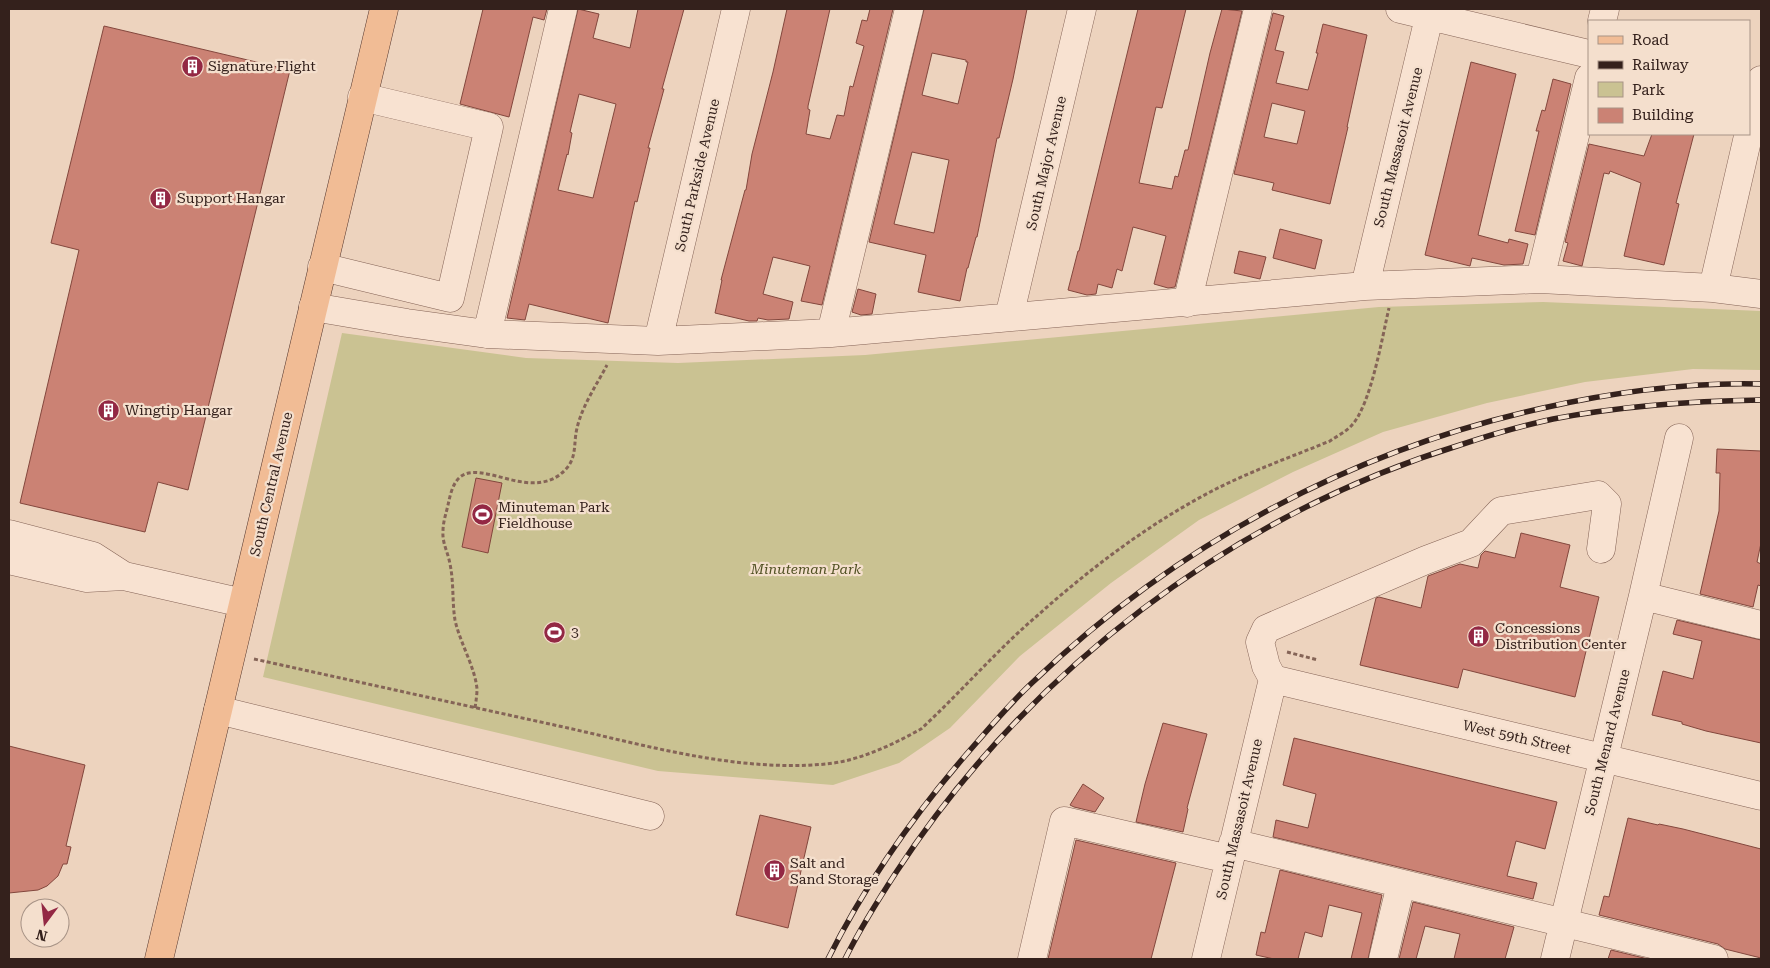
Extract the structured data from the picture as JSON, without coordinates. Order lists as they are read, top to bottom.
{
  "streets": {
    "main road": ["South Central Avenue"],
    "street": [
      "South Massasoit Avenue",
      "South Major Avenue",
      "South Parkside Avenue",
      "West 59th Street",
      "South Menard Avenue"
    ]
  },
  "crossings": [
    ["South Massasoit Avenue", "West 59th Street"],
    ["West 59th Street", "South Menard Avenue"]
  ],
  "parks": ["Minuteman Park"],
  "places": {
    "building": [
      "Signature Flight",
      "Support Hangar",
      "Wingtip Hangar",
      "Concessions Distribution Center",
      "Salt and Sand Storage"
    ],
    "sports": ["Minuteman Park Fieldhouse", "3"]
  },
  "legend": [
    "Road",
    "Railway",
    "Park",
    "Building"
  ],
  "north": "bottom"
}
